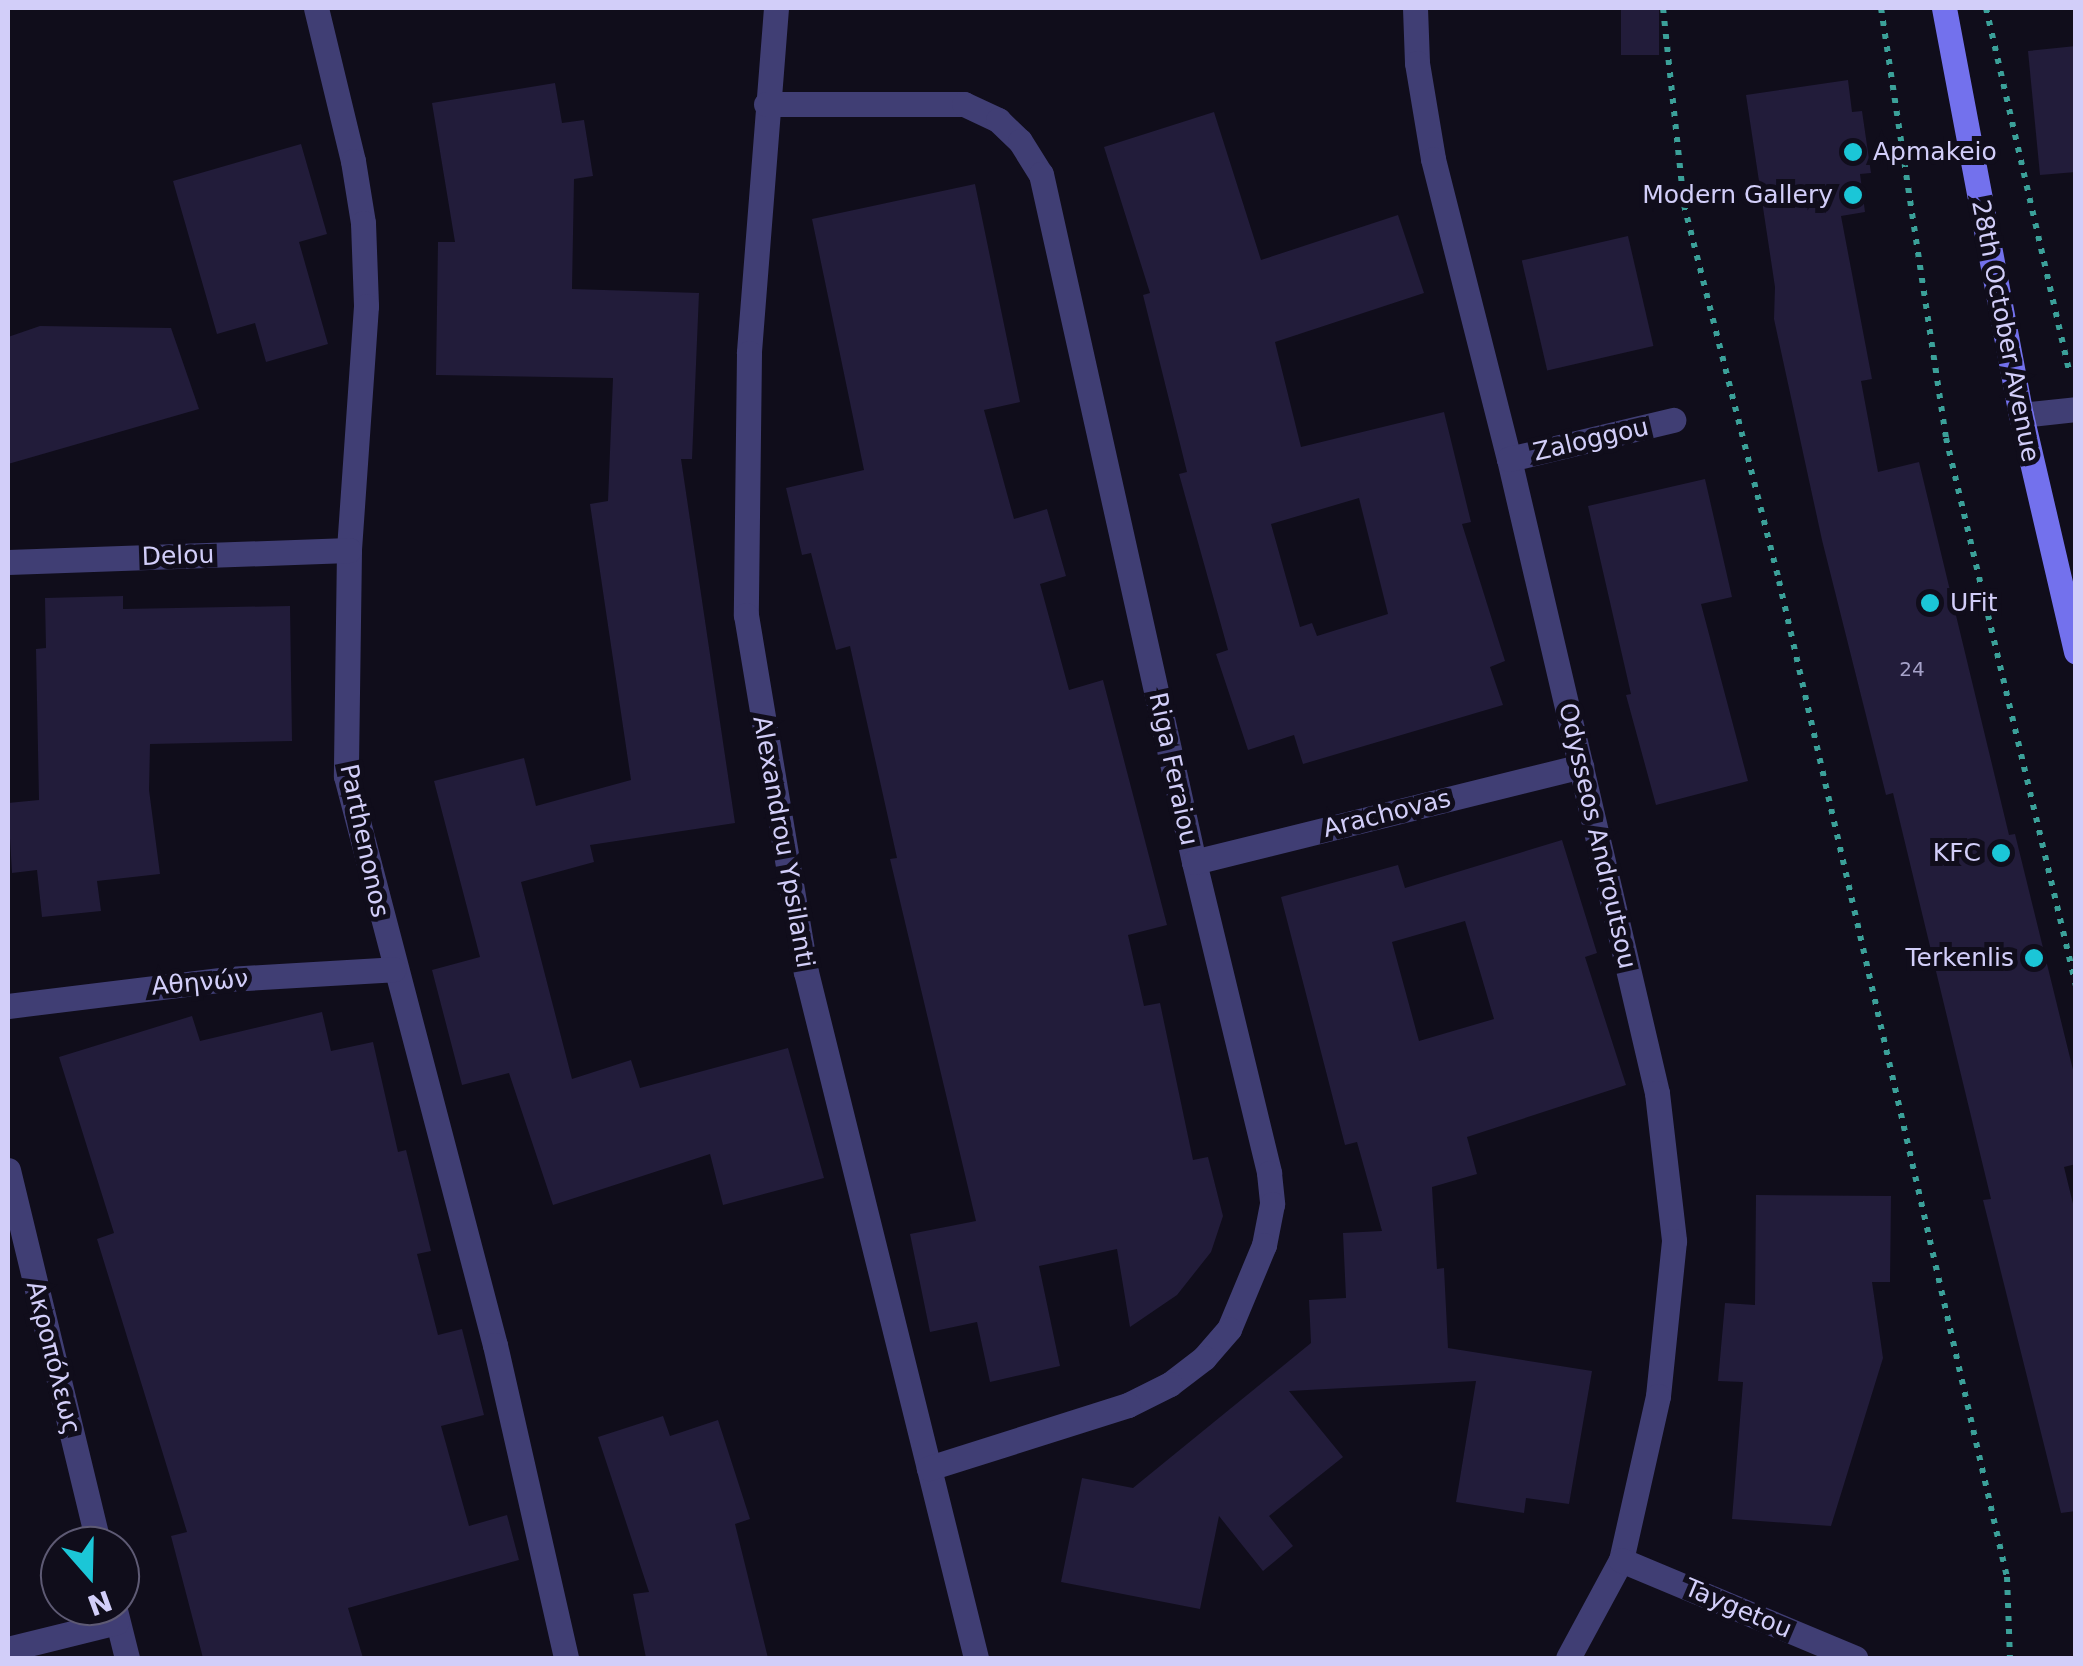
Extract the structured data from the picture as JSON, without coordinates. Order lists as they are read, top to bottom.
{
  "streets": {
    "main road": ["28th October Avenue"],
    "street": [
      "Zaloggou",
      "Delou",
      "Riga Feraiou",
      "Arachovas",
      "Odysseos Androutsou",
      "Parthenonos",
      "Alexandrou Ypsilanti",
      "Αθηνών",
      "Ακροπόλεως",
      "Taygetou"
    ]
  },
  "crossings": [
    ["Zaloggou", "Odysseos Androutsou"],
    ["Delou", "Parthenonos"],
    ["Riga Feraiou", "Arachovas"],
    ["Riga Feraiou", "Alexandrou Ypsilanti"],
    ["Arachovas", "Odysseos Androutsou"],
    ["Odysseos Androutsou", "Taygetou"],
    ["Parthenonos", "Αθηνών"]
  ],
  "places": [
    "Apmakeio",
    "Modern Gallery",
    "UFit",
    "KFC",
    "Terkenlis"
  ],
  "house_numbers": ["24"],
  "north": "bottom"
}
